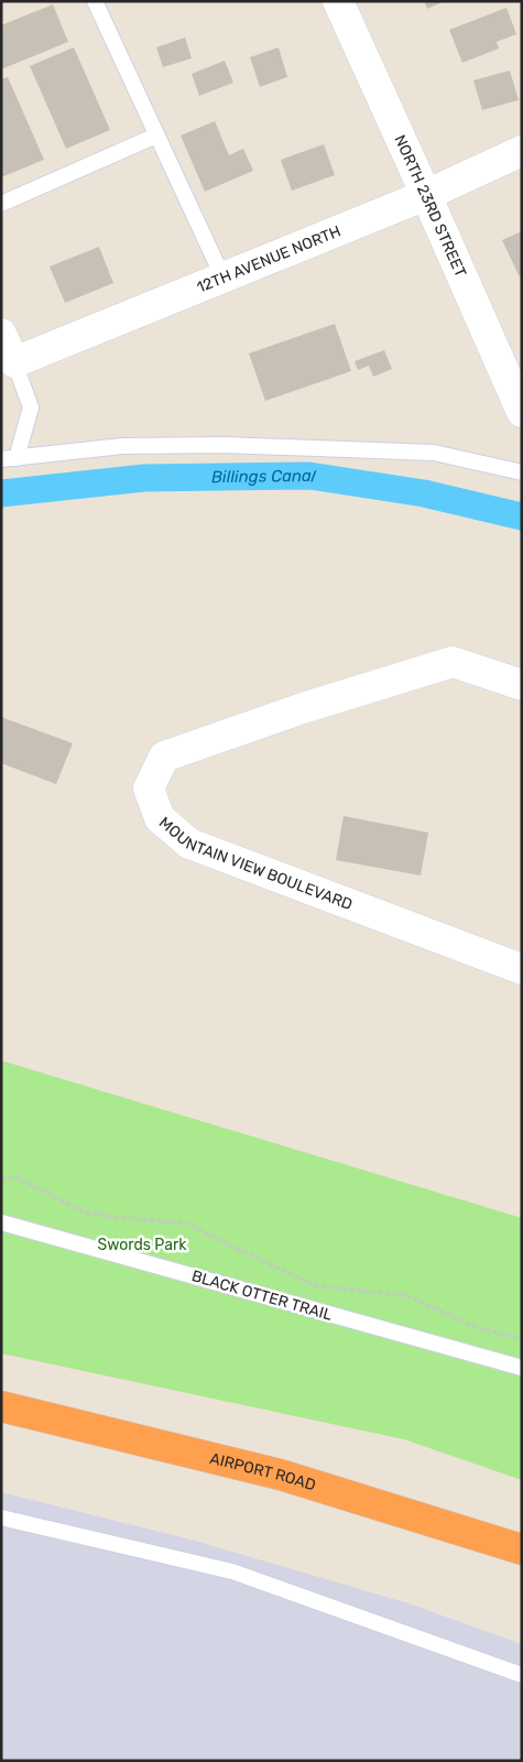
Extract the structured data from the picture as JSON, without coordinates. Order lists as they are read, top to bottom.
{
  "streets": {
    "highway": ["AIRPORT ROAD"],
    "street": ["NORTH 23RD STREET", "12TH AVENUE NORTH", "MOUNTAIN VIEW BOULEVARD"],
    "lane": ["BLACK OTTER TRAIL"]
  },
  "crossings": [
    ["NORTH 23RD STREET", "12TH AVENUE NORTH"]
  ],
  "water": ["Billings Canal"],
  "parks": ["Swords Park"]
}
